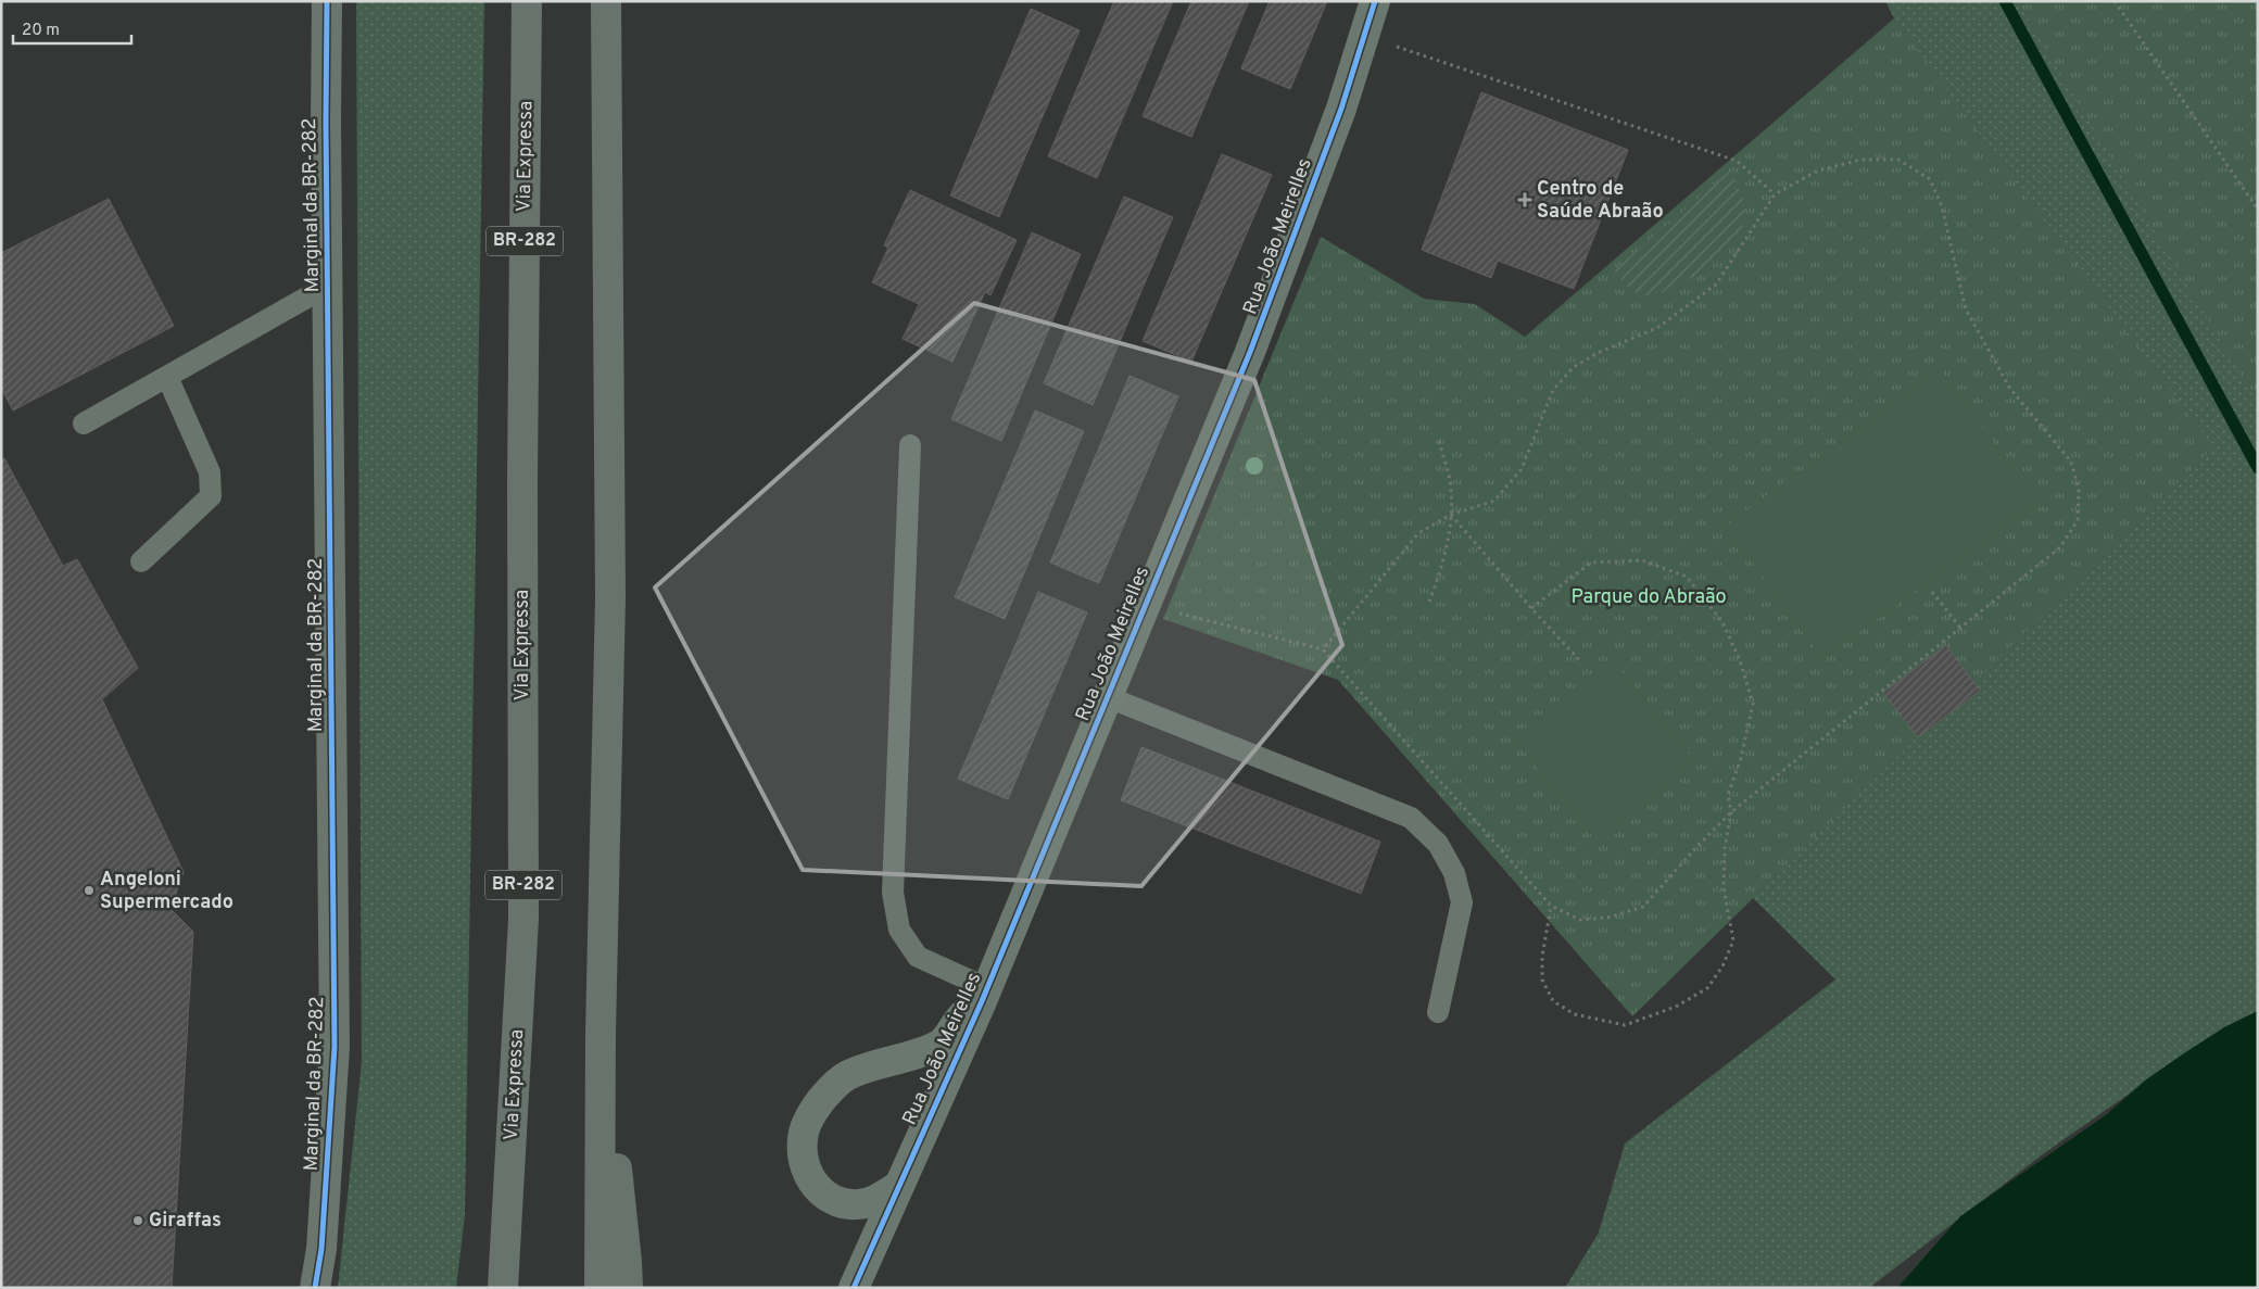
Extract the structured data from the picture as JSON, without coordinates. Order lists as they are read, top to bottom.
{
  "streets": {
    "highway": ["Via Expressa", "BR-282"],
    "main road": ["Rua João Meirelles"],
    "street": ["Marginal da BR-282"]
  },
  "parks": ["Parque do Abraão"],
  "places": {
    "health": ["Centro de Saúde Abraão"],
    "other": ["Angeloni Supermercado", "Giraffas"]
  },
  "scale_bar": "20 m"
}
